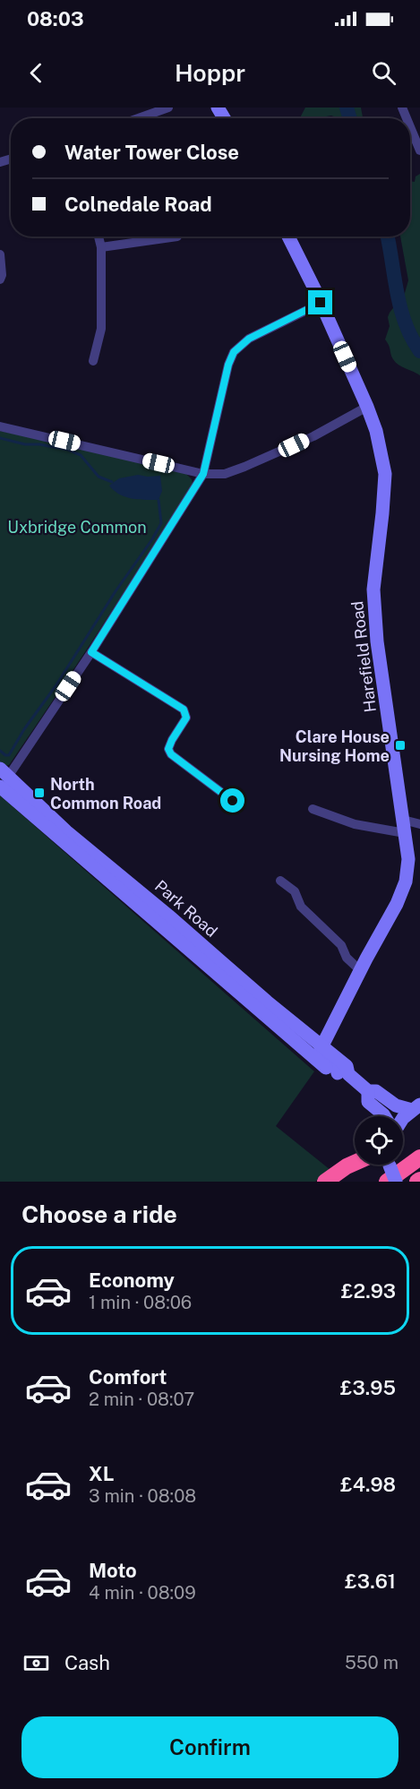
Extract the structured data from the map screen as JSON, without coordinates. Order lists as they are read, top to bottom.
{
  "streets": {
    "main road": ["Harefield Road", "Park Road"]
  },
  "crossings": [
    ["Harefield Road", "Park Road"]
  ],
  "parks": ["Uxbridge Common"],
  "places": {
    "transit": ["Clare House Nursing Home", "North Common Road"]
  },
  "page": {
    "status": "08:03",
    "header": "Hoppr",
    "banner": ["Water Tower Close", "Colnedale Road"],
    "heading": "Choose a ride",
    "list": [
      {
        "name": "Economy",
        "note": "1 min · 08:06",
        "value": "£2.93"
      },
      {
        "name": "Comfort",
        "note": "2 min · 08:07",
        "value": "£3.95"
      },
      {
        "name": "XL",
        "note": "3 min · 08:08",
        "value": "£4.98"
      },
      {
        "name": "Moto",
        "note": "4 min · 08:09",
        "value": "£3.61"
      }
    ],
    "pay": ["Cash", "550 m"],
    "buttons": "Confirm"
  }
}
